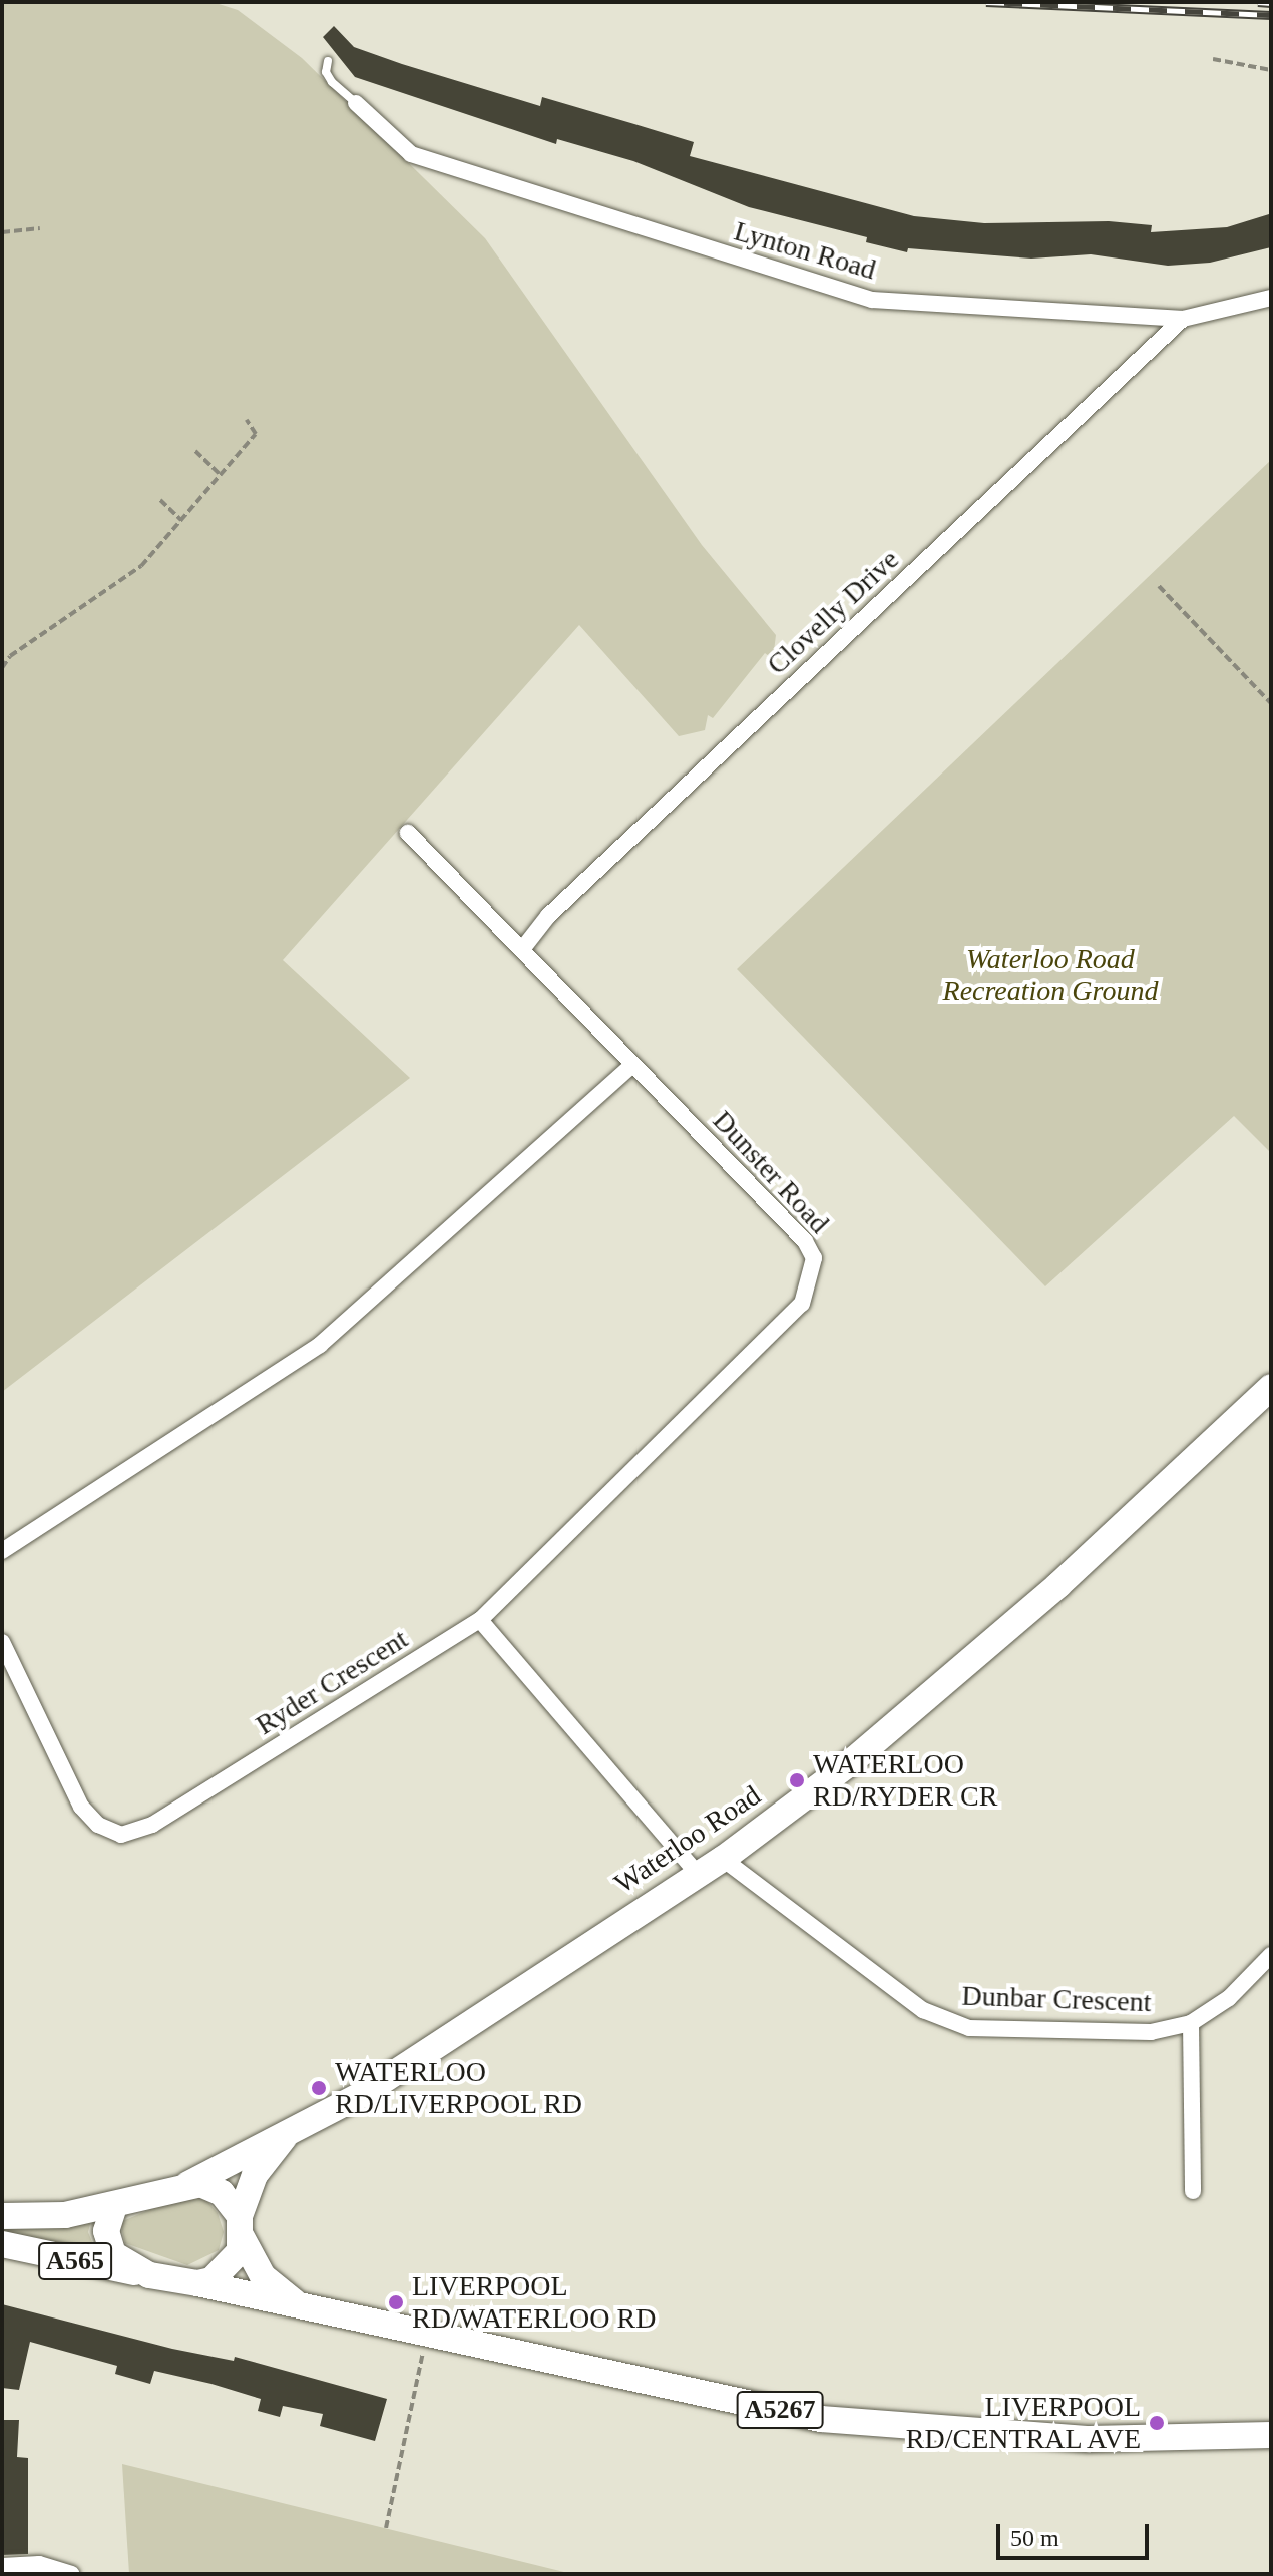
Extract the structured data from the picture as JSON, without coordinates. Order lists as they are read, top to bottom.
{
  "streets": {
    "main road": ["Waterloo Road", "A565", "A5267"],
    "street": [
      "Lynton Road",
      "Clovelly Drive",
      "Dunster Road",
      "Ryder Crescent",
      "Dunbar Crescent"
    ]
  },
  "crossings": [
    ["Lynton Road", "Clovelly Drive"],
    ["Clovelly Drive", "Dunster Road"],
    ["Dunster Road", "Ryder Crescent"],
    ["Waterloo Road", "Dunbar Crescent"],
    ["Waterloo Road", "A565"],
    ["Waterloo Road", "A5267"],
    ["A565", "A5267"]
  ],
  "parks": ["Waterloo Road Recreation Ground"],
  "places": [
    "WATERLOO RD/RYDER CR",
    "WATERLOO RD/LIVERPOOL RD",
    "LIVERPOOL RD/WATERLOO RD",
    "LIVERPOOL RD/CENTRAL AVE"
  ],
  "scale_bar": "50 m"
}
